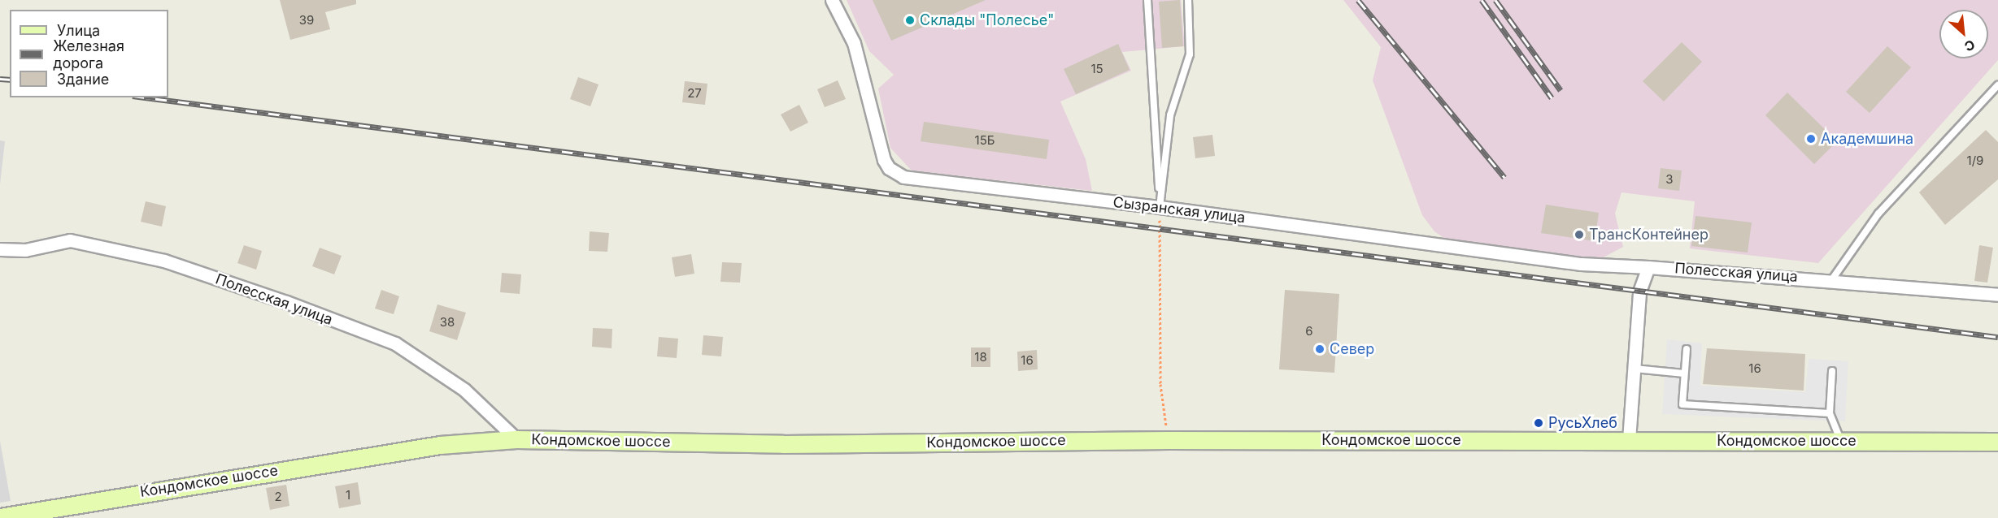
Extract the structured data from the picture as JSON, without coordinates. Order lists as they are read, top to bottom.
{
  "streets": {
    "street": ["Сызранская улица", "Полесская улица", "Кондомское шоссе"]
  },
  "crossings": [
    ["Сызранская улица", "Полесская улица"],
    ["Полесская улица", "Кондомское шоссе"]
  ],
  "places": [
    "Склады \"Полесье\"",
    "Академшина",
    "ТрансКонтейнер",
    "Север",
    "РусьХлеб"
  ],
  "house_numbers": [
    "39",
    "15",
    "27",
    "15Б",
    "1/9",
    "3",
    "38",
    "6",
    "18",
    "16",
    "16",
    "1",
    "2"
  ],
  "legend": ["Улица", "Железная дорога", "Здание"],
  "north": "bottom right"
}
